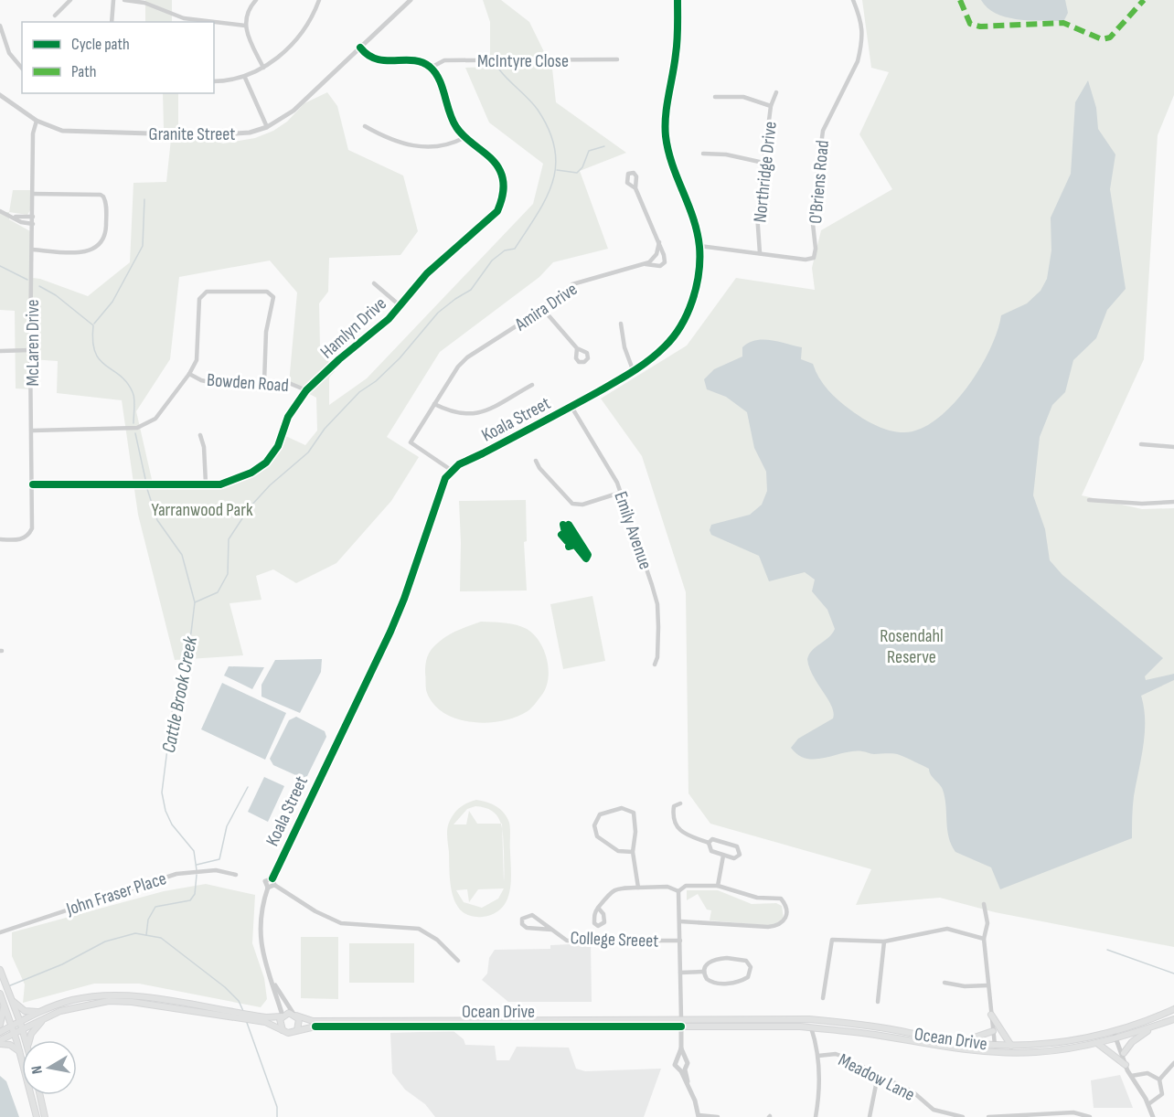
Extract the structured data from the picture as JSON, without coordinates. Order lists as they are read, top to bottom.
{
  "streets": {
    "main road": ["Ocean Drive"],
    "street": [
      "McIntyre Close",
      "Granite Street",
      "Northridge Drive",
      "O'Briens Road",
      "Amira Drive",
      "Hamlyn Drive",
      "McLaren Drive",
      "Bowden Road",
      "Koala Street",
      "Emily Avenue",
      "John Fraser Place",
      "College Sreeet",
      "Meadow Lane"
    ]
  },
  "crossings": [
    ["McIntyre Close", "Hamlyn Drive"],
    ["Granite Street", "McLaren Drive"],
    ["Northridge Drive", "O'Briens Road"],
    ["O'Briens Road", "Koala Street"],
    ["Amira Drive", "Koala Street"],
    ["Hamlyn Drive", "McLaren Drive"],
    ["Hamlyn Drive", "Bowden Road"],
    ["Koala Street", "Emily Avenue"]
  ],
  "water": ["Cattle Brook Creek"],
  "parks": ["Yarranwood Park", "Rosendahl Reserve"],
  "legend": ["Cycle path", "Path"],
  "north": "left"
}
